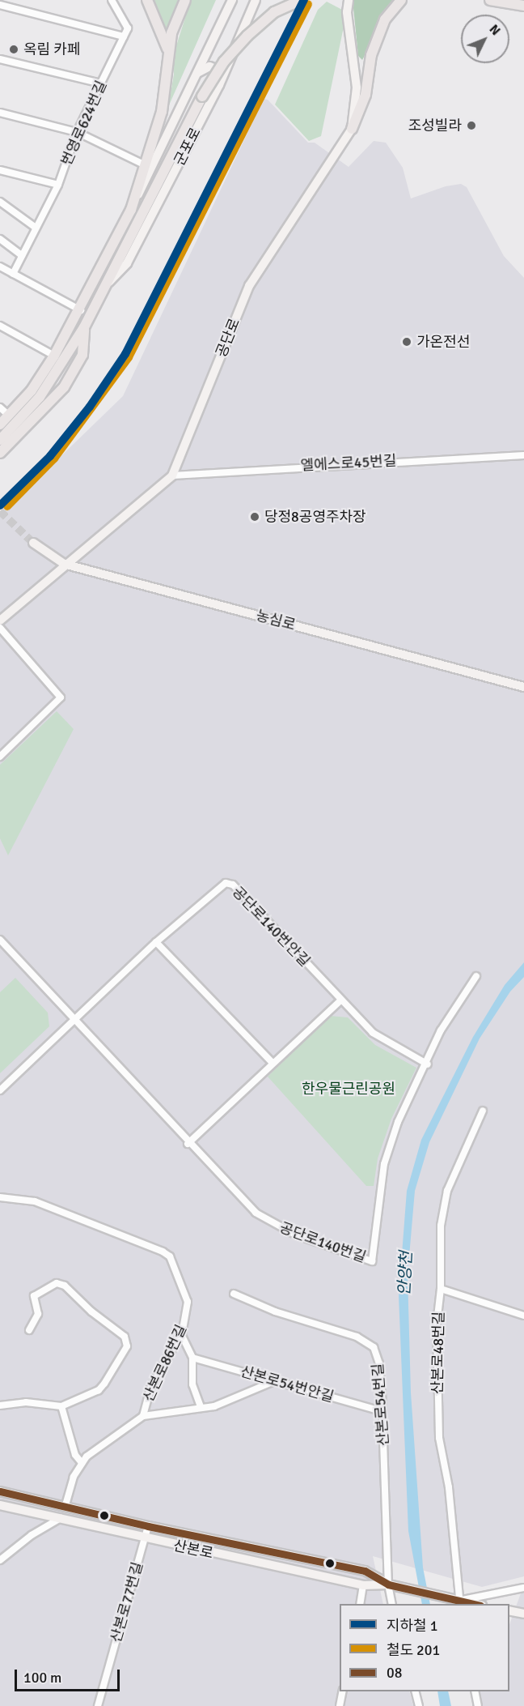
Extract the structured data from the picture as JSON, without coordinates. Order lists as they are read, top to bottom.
{
  "streets": {
    "main road": ["군포로"],
    "street": [
      "번영로624번길",
      "공단로",
      "엘에스로45번길",
      "농심로",
      "공단로140번안길",
      "공단로140번길",
      "산본로48번길",
      "산본로86번길",
      "산본로54번안길",
      "산본로54번길",
      "산본로",
      "산본로77번길"
    ]
  },
  "crossings": [
    ["공단로", "엘에스로45번길"],
    ["공단로", "농심로"],
    ["공단로140번안길", "공단로140번길"],
    ["산본로86번길", "산본로"],
    ["산본로54번안길", "산본로54번길"],
    ["산본로54번길", "산본로"],
    ["산본로", "산본로77번길"]
  ],
  "water": ["안양천"],
  "parks": ["한우물근린공원"],
  "places": [
    "옥림 카페",
    "조성빌라",
    "가온전선",
    "당정8공영주차장"
  ],
  "lines": ["metro line 1", "rail line 201", "transit line 08"],
  "legend": ["지하철 1", "철도 201", "08"],
  "scale_bar": "100 m",
  "north": "top right"
}
